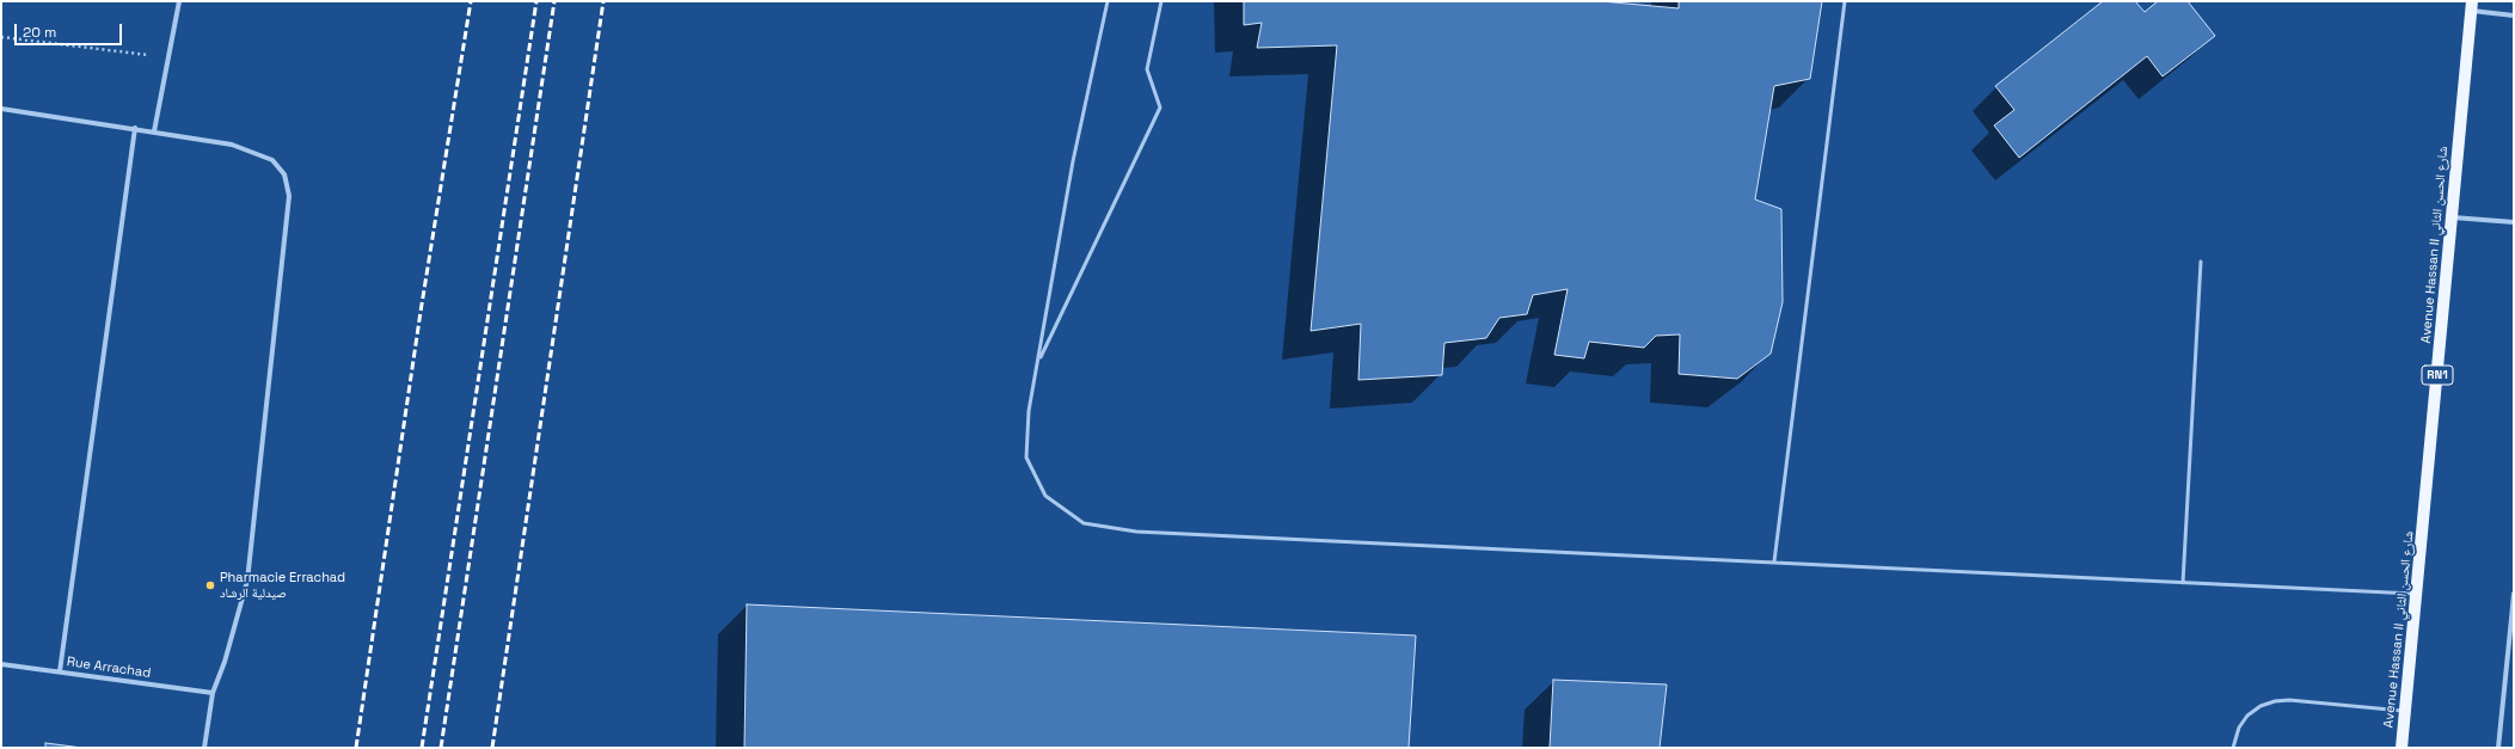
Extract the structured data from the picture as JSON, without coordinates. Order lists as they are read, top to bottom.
{
  "streets": {
    "main road": ["Avenue Hassan II شارع الحسن الثاني", "RN1"],
    "street": ["Rue Arrachad"]
  },
  "places": ["Pharmacie Errachad صيدلية الرشاد"],
  "scale_bar": "20 m"
}
